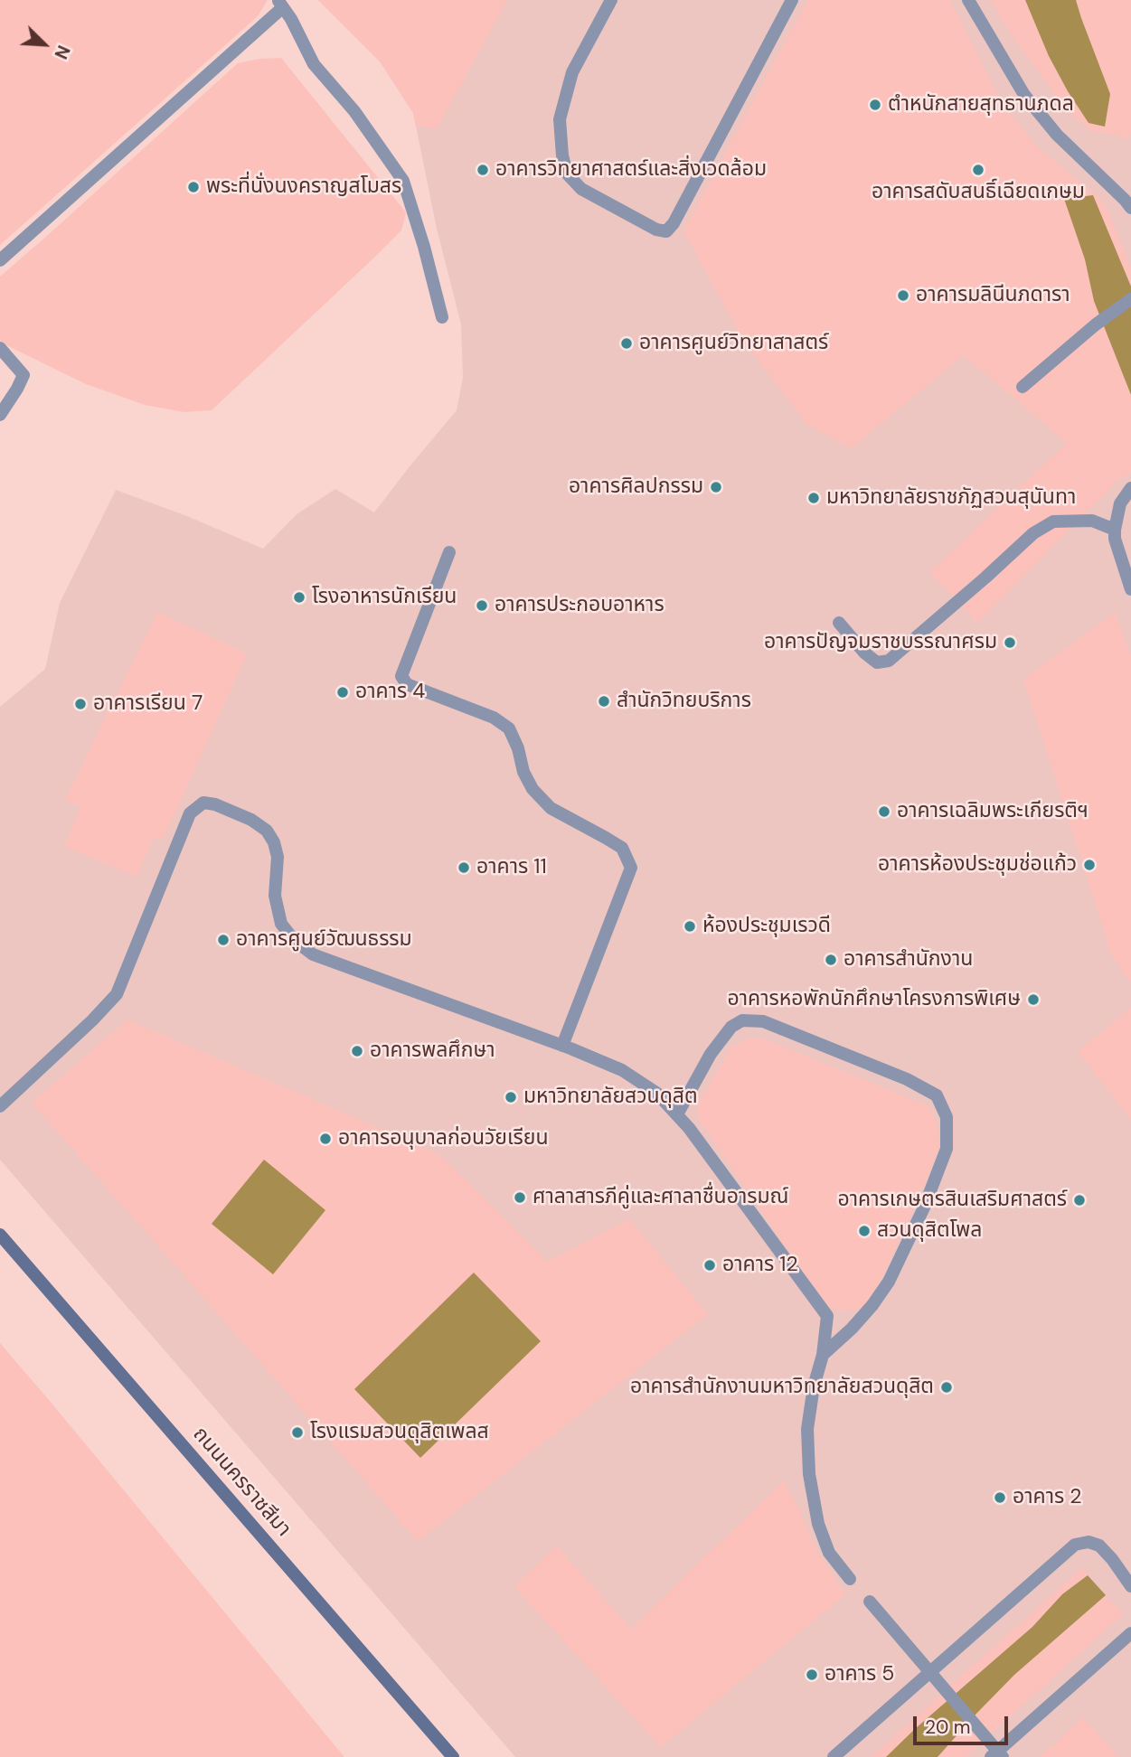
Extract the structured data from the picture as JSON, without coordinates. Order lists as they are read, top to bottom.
{
  "streets": {
    "main road": ["ถนนนครราชสีมา"]
  },
  "places": [
    "ตำหนักสายสุทธานภดล",
    "อาคารวิทยาศาสตร์และสิ่งเวดล้อม",
    "อาคารสดับสนธิ์เฉียดเกษม",
    "พระที่นั่งนงคราญสโมสร",
    "อาคารมลินีนภดารา",
    "อาคารศูนย์วิทยาสาสตร์",
    "อาคารศิลปกรรม",
    "มหาวิทยาลัยราชภัฏสวนสุนันทา",
    "โรงอาหารนักเรียน",
    "อาคารประกอบอาหาร",
    "อาคารปัญจมราชบรรณาศรม",
    "อาคาร 4",
    "สำนักวิทยบริการ",
    "อาคารเรียน 7",
    "อาคารเฉลิมพระเกียรติฯ",
    "อาคารห้องประชุมช่อแก้ว",
    "อาคาร 11",
    "ห้องประชุมเรวดี",
    "อาคารศูนย์วัฒนธรรม",
    "อาคารสำนักงาน",
    "อาคารหอพักนักศึกษาโครงการพิเศษ",
    "อาคารพลศึกษา",
    "มหาวิทยาลัยสวนดุสิต",
    "อาคารอนุบาลก่อนวัยเรียน",
    "ศาลาสารภีคู่และศาลาชื่นอารมณ์",
    "อาคารเกษตรสินเสริมศาสตร์",
    "สวนดุสิตโพล",
    "อาคาร 12",
    "อาคารสำนักงานมหาวิทยาลัยสวนดุสิต",
    "โรงแรมสวนดุสิตเพลส",
    "อาคาร 2",
    "อาคาร 5"
  ],
  "scale_bar": "20 m",
  "north": "bottom right"
}
